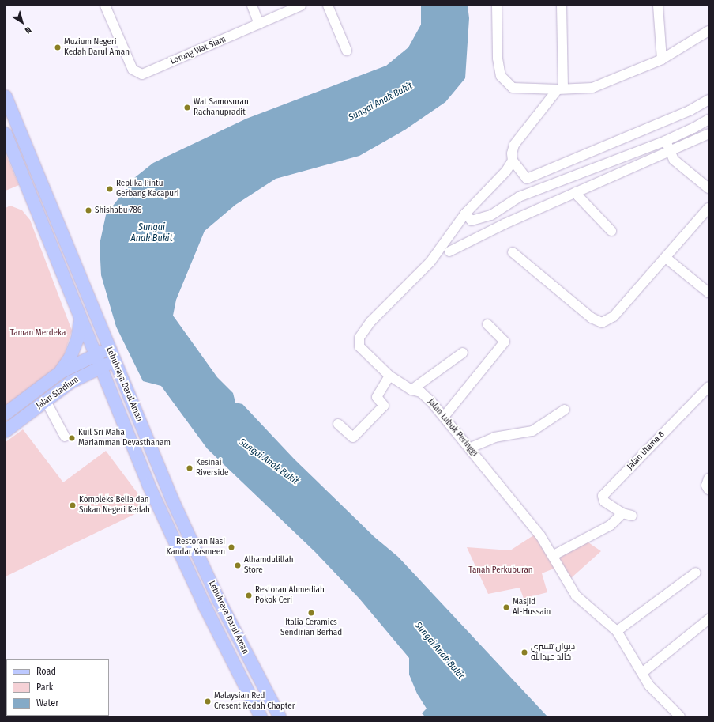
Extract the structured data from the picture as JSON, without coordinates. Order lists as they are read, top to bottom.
{
  "streets": {
    "main road": ["Lebuhraya Darul Aman", "Jalan Stadium"],
    "street": ["Lorong Wat Siam", "Jalan Lubuk Peringgi", "Jalan Utama 8"]
  },
  "crossings": [
    ["Lebuhraya Darul Aman", "Jalan Stadium"],
    ["Jalan Lubuk Peringgi", "Jalan Utama 8"]
  ],
  "water": ["Sungai Anak Bukit"],
  "parks": ["Taman Merdeka", "Tanah Perkuburan"],
  "places": [
    "Muzium Negeri Kedah Darul Aman",
    "Wat Samosuran Rachanupradit",
    "Replika Pintu Gerbang Kacapuri",
    "Shishabu 786",
    "Kuil Sri Maha Mariamman Devasthanam",
    "Kesinai Riverside",
    "Kompleks Belia dan Sukan Negeri Kedah",
    "Restoran Nasi Kandar Yasmeen",
    "Alhamdulillah Store",
    "Restoran Ahmediah Pokok Ceri",
    "Masjid Al-Hussain",
    "Italia Ceramics Sendirian Berhad",
    "دیوان تنسري خالد عبدالله",
    "Malaysian Red Cresent Kedah Chapter"
  ],
  "legend": ["Road", "Park", "Water"],
  "north": "bottom right"
}
